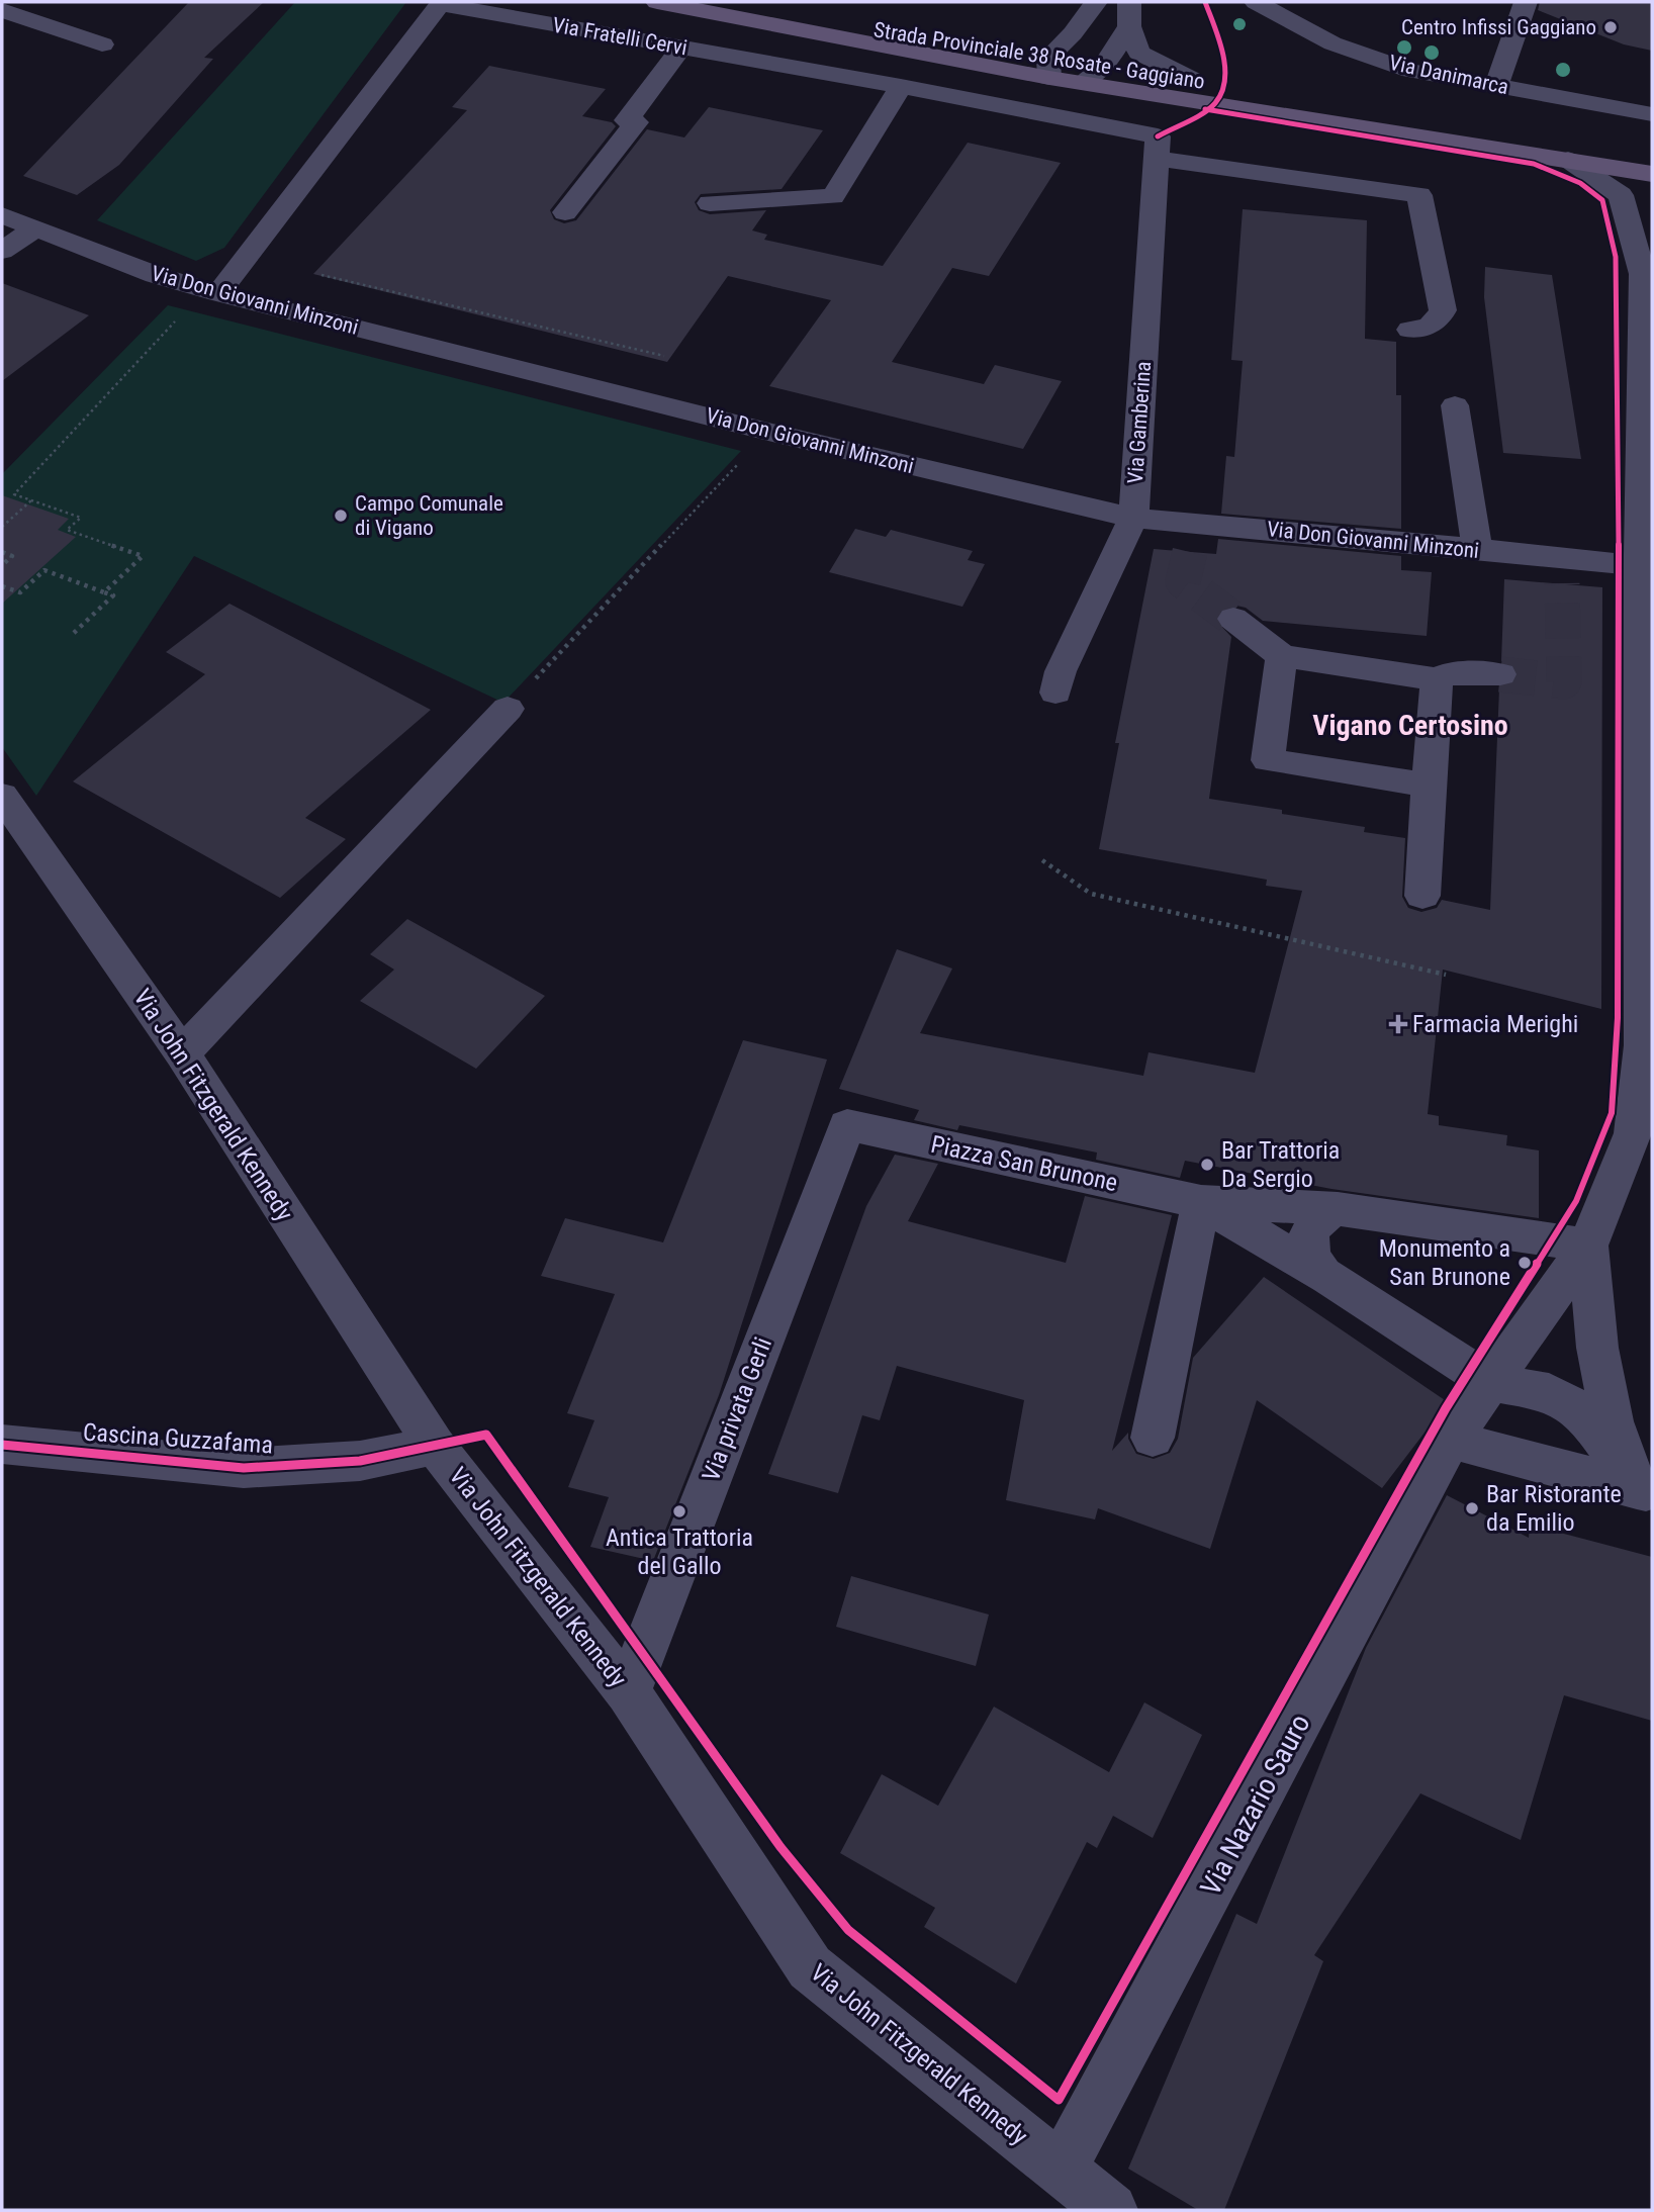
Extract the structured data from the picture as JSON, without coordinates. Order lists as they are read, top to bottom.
{
  "streets": {
    "main road": ["Strada Provinciale 38 Rosate - Gaggiano"],
    "street": [
      "Via Fratelli Cervi",
      "Via Danimarca",
      "Via Don Giovanni Minzoni",
      "Via Gamberina",
      "Via John Fitzgerald Kennedy",
      "Piazza San Brunone",
      "Via privata Gerli",
      "Cascina Guzzafama",
      "Via Nazario Sauro"
    ]
  },
  "crossings": [
    ["Via Fratelli Cervi", "Via Don Giovanni Minzoni"],
    ["Via Fratelli Cervi", "Via Gamberina"],
    ["Via Don Giovanni Minzoni", "Via Gamberina"],
    ["Via John Fitzgerald Kennedy", "Via privata Gerli"],
    ["Via John Fitzgerald Kennedy", "Cascina Guzzafama"],
    ["Via John Fitzgerald Kennedy", "Via Nazario Sauro"],
    ["Piazza San Brunone", "Via privata Gerli"]
  ],
  "districts": ["Vigano Certosino"],
  "places": {
    "other": [
      "Centro Infissi Gaggiano",
      "Campo Comunale di Vigano",
      "Bar Trattoria Da Sergio",
      "Monumento a San Brunone",
      "Bar Ristorante da Emilio",
      "Antica Trattoria del Gallo"
    ],
    "health": ["Farmacia Merighi"]
  }
}
